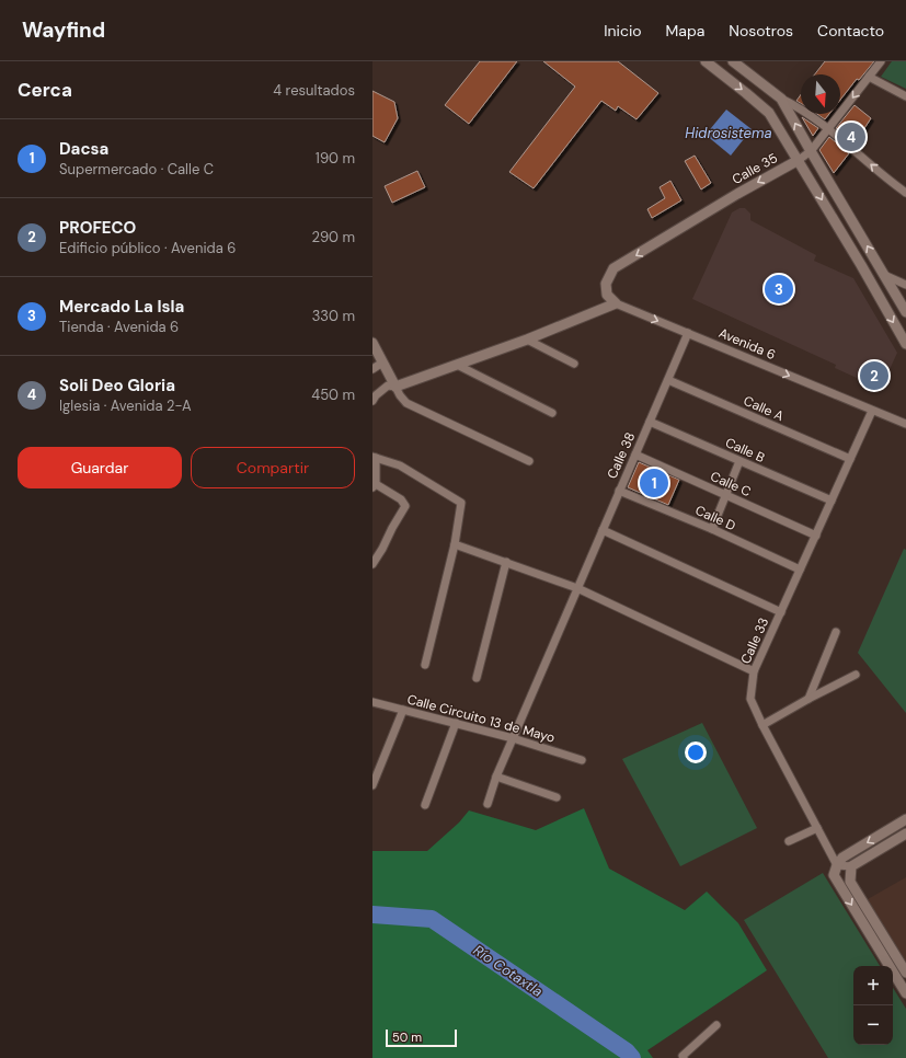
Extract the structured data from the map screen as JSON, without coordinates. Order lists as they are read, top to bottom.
{
  "streets": {
    "street": [
      "Calle 35",
      "Avenida 6",
      "Calle A",
      "Calle B",
      "Calle 38",
      "Calle C",
      "Calle D",
      "Calle 33",
      "Calle Circuito 13 de Mayo"
    ]
  },
  "crossings": [
    ["Calle 35", "Avenida 6"],
    ["Avenida 6", "Calle 38"],
    ["Avenida 6", "Calle 33"],
    ["Calle A", "Calle 38"],
    ["Calle A", "Calle 33"],
    ["Calle B", "Calle 38"],
    ["Calle B", "Calle 33"],
    ["Calle 38", "Calle C"],
    ["Calle 38", "Calle D"],
    ["Calle 38", "Calle Circuito 13 de Mayo"],
    ["Calle C", "Calle 33"],
    ["Calle D", "Calle 33"]
  ],
  "one_way": ["Calle 35", "Avenida 6"],
  "water": ["Hidrosistema", "Río Cotaxtla"],
  "scale_bar": "50 m",
  "north": "bottom",
  "page": {
    "header": "Wayfind",
    "nav": [
      "Inicio",
      "Mapa",
      "Nosotros",
      "Contacto"
    ],
    "heading": ["Cerca", "4 resultados"],
    "list": [
      {
        "mark": "1",
        "name": "Dacsa",
        "note": "Supermercado · Calle C",
        "value": "190 m"
      },
      {
        "mark": "2",
        "name": "PROFECO",
        "note": "Edificio público · Avenida 6",
        "value": "290 m"
      },
      {
        "mark": "3",
        "name": "Mercado La Isla",
        "note": "Tienda · Avenida 6",
        "value": "330 m"
      },
      {
        "mark": "4",
        "name": "Soli Deo Gloria",
        "note": "Iglesia · Avenida 2-A",
        "value": "450 m"
      }
    ],
    "pins": [
      "4",
      "3",
      "2",
      "1"
    ],
    "buttons": ["Guardar", "Compartir"],
    "map_buttons": ["+", "−"],
    "scale": "50 m"
  }
}
